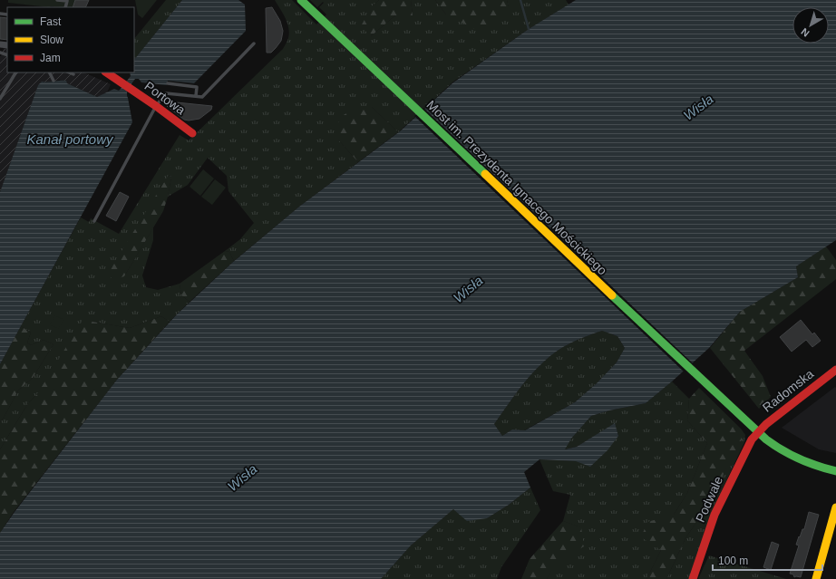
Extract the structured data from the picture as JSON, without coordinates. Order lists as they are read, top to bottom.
{
  "streets": {
    "main road": [
      "Portowa",
      "Most im. Prezydenta Ignacego Mościckiego",
      "Radomska",
      "Podwale"
    ]
  },
  "crossings": [
    ["Most im. Prezydenta Ignacego Mościckiego", "Radomska"],
    ["Most im. Prezydenta Ignacego Mościckiego", "Podwale"],
    ["Radomska", "Podwale"]
  ],
  "water": ["Wisła", "Kanał portowy"],
  "legend": ["Fast", "Slow", "Jam"],
  "scale_bar": "100 m",
  "north": "bottom left"
}
